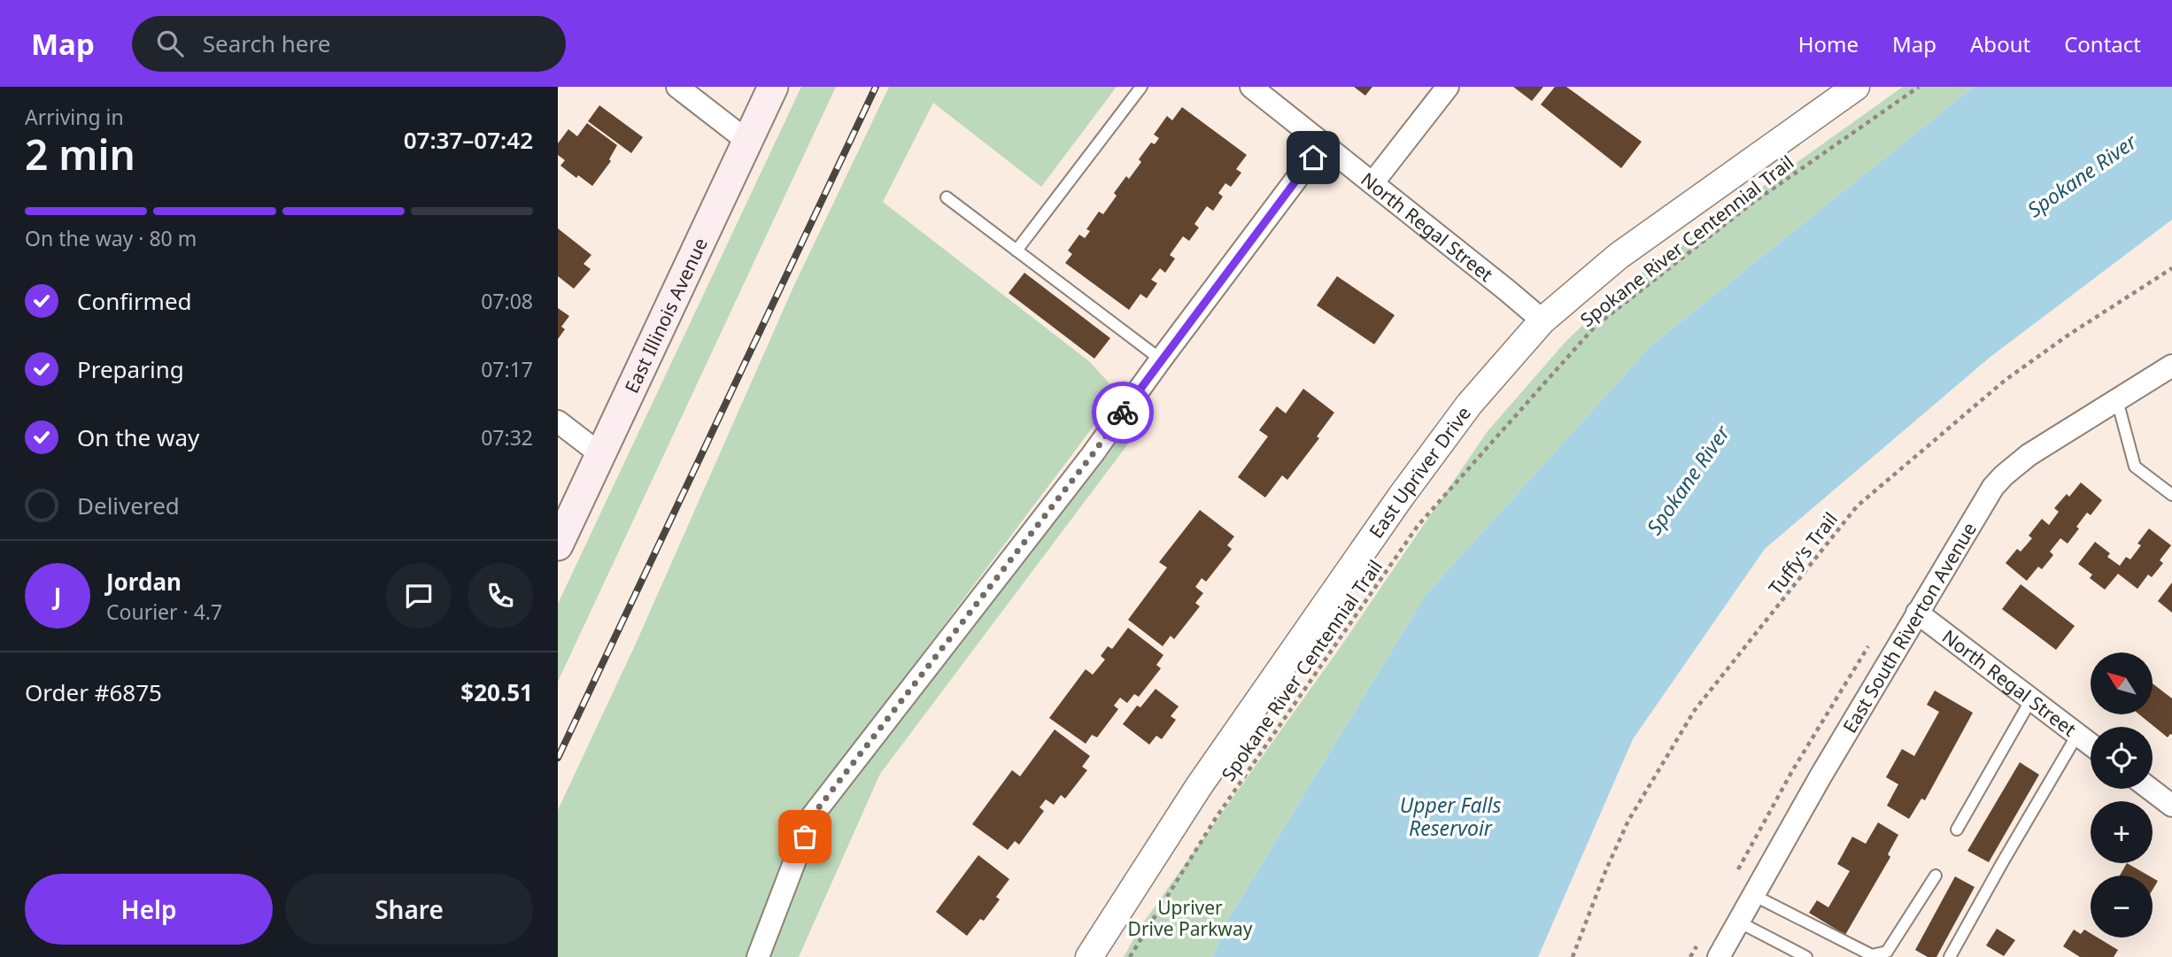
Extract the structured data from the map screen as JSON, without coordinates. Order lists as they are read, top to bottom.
{
  "streets": {
    "main road": ["East Illinois Avenue"],
    "street": ["North Regal Street", "East Upriver Drive", "East South Riverton Avenue"],
    "path": ["Spokane River Centennial Trail", "Tuffy's Trail"]
  },
  "crossings": [
    ["North Regal Street", "East Upriver Drive"],
    ["North Regal Street", "East South Riverton Avenue"]
  ],
  "water": ["Spokane River", "Upper Falls Reservoir"],
  "parks": ["Upriver Drive Parkway"],
  "north": "top left",
  "page": {
    "header": "Map",
    "search": "Search here",
    "nav": [
      "Home",
      "Map",
      "About",
      "Contact"
    ],
    "heading": ["2 min", "Arriving in", "07:37–07:42"],
    "panel": [
      "Jordan",
      "Courier · 4.7",
      "Order #6875",
      "$20.51"
    ],
    "bar": "On the way · 80 m",
    "list": [
      ["Confirmed", "07:08"],
      ["Preparing", "07:17"],
      ["On the way", "07:32"],
      "Delivered"
    ],
    "round": "J",
    "map_buttons": ["+", "−"],
    "buttons": ["Help", "Share"]
  }
}
